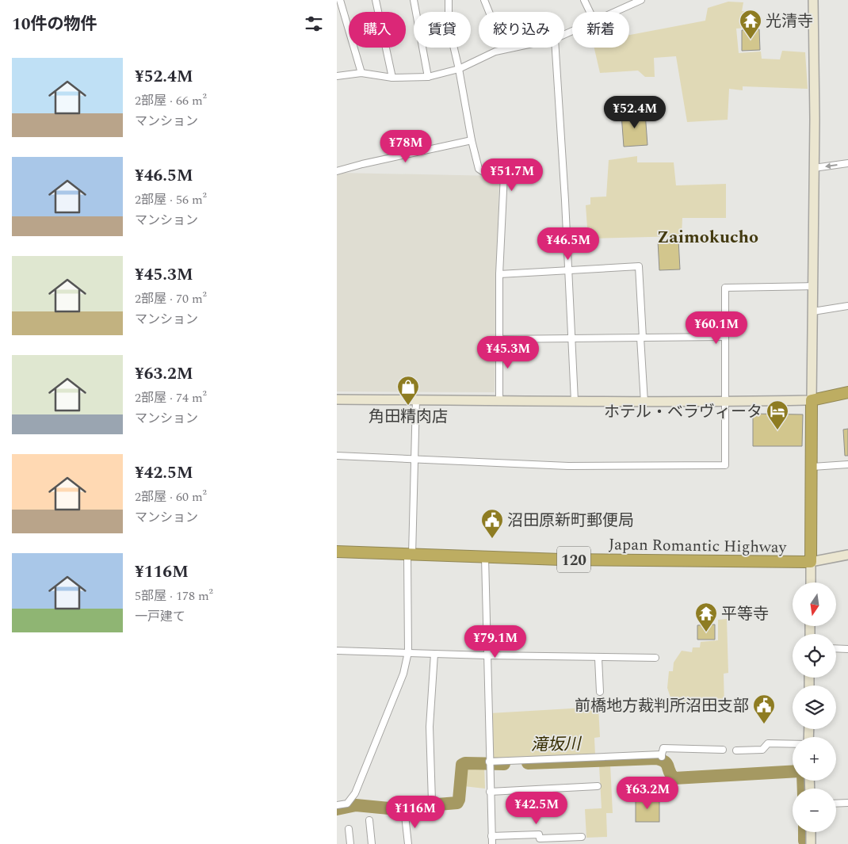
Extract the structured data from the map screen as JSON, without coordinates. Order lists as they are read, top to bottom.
{
  "streets": {
    "highway": ["Japan Romantic Highway", "120"]
  },
  "districts": ["Zaimokucho"],
  "water": ["滝坂川"],
  "places": {
    "temple": ["光清寺", "平等寺"],
    "shop": ["角田精肉店"],
    "hotel": ["ホテル・ベラヴィータ"],
    "public building": ["沼田原新町郵便局", "前橋地方裁判所沼田支部"]
  },
  "north": "bottom",
  "page": {
    "heading": "10件の物件",
    "chip": [
      "購入",
      "賃貸",
      "絞り込み",
      "新着"
    ],
    "list": [
      {
        "name": "¥52.4M",
        "note": "2部屋 · 66 m² · マンション"
      },
      {
        "name": "¥46.5M",
        "note": "2部屋 · 56 m² · マンション"
      },
      {
        "name": "¥45.3M",
        "note": "2部屋 · 70 m² · マンション"
      },
      {
        "name": "¥63.2M",
        "note": "2部屋 · 74 m² · マンション"
      },
      {
        "name": "¥42.5M",
        "note": "2部屋 · 60 m² · マンション"
      },
      {
        "name": "¥116M",
        "note": "5部屋 · 178 m² · 一戸建て"
      }
    ],
    "price": [
      "¥52.4M",
      "¥78M",
      "¥51.7M",
      "¥46.5M",
      "¥60.1M",
      "¥45.3M",
      "¥79.1M",
      "¥63.2M",
      "¥42.5M",
      "¥116M"
    ],
    "map_buttons": ["+", "−"]
  }
}
